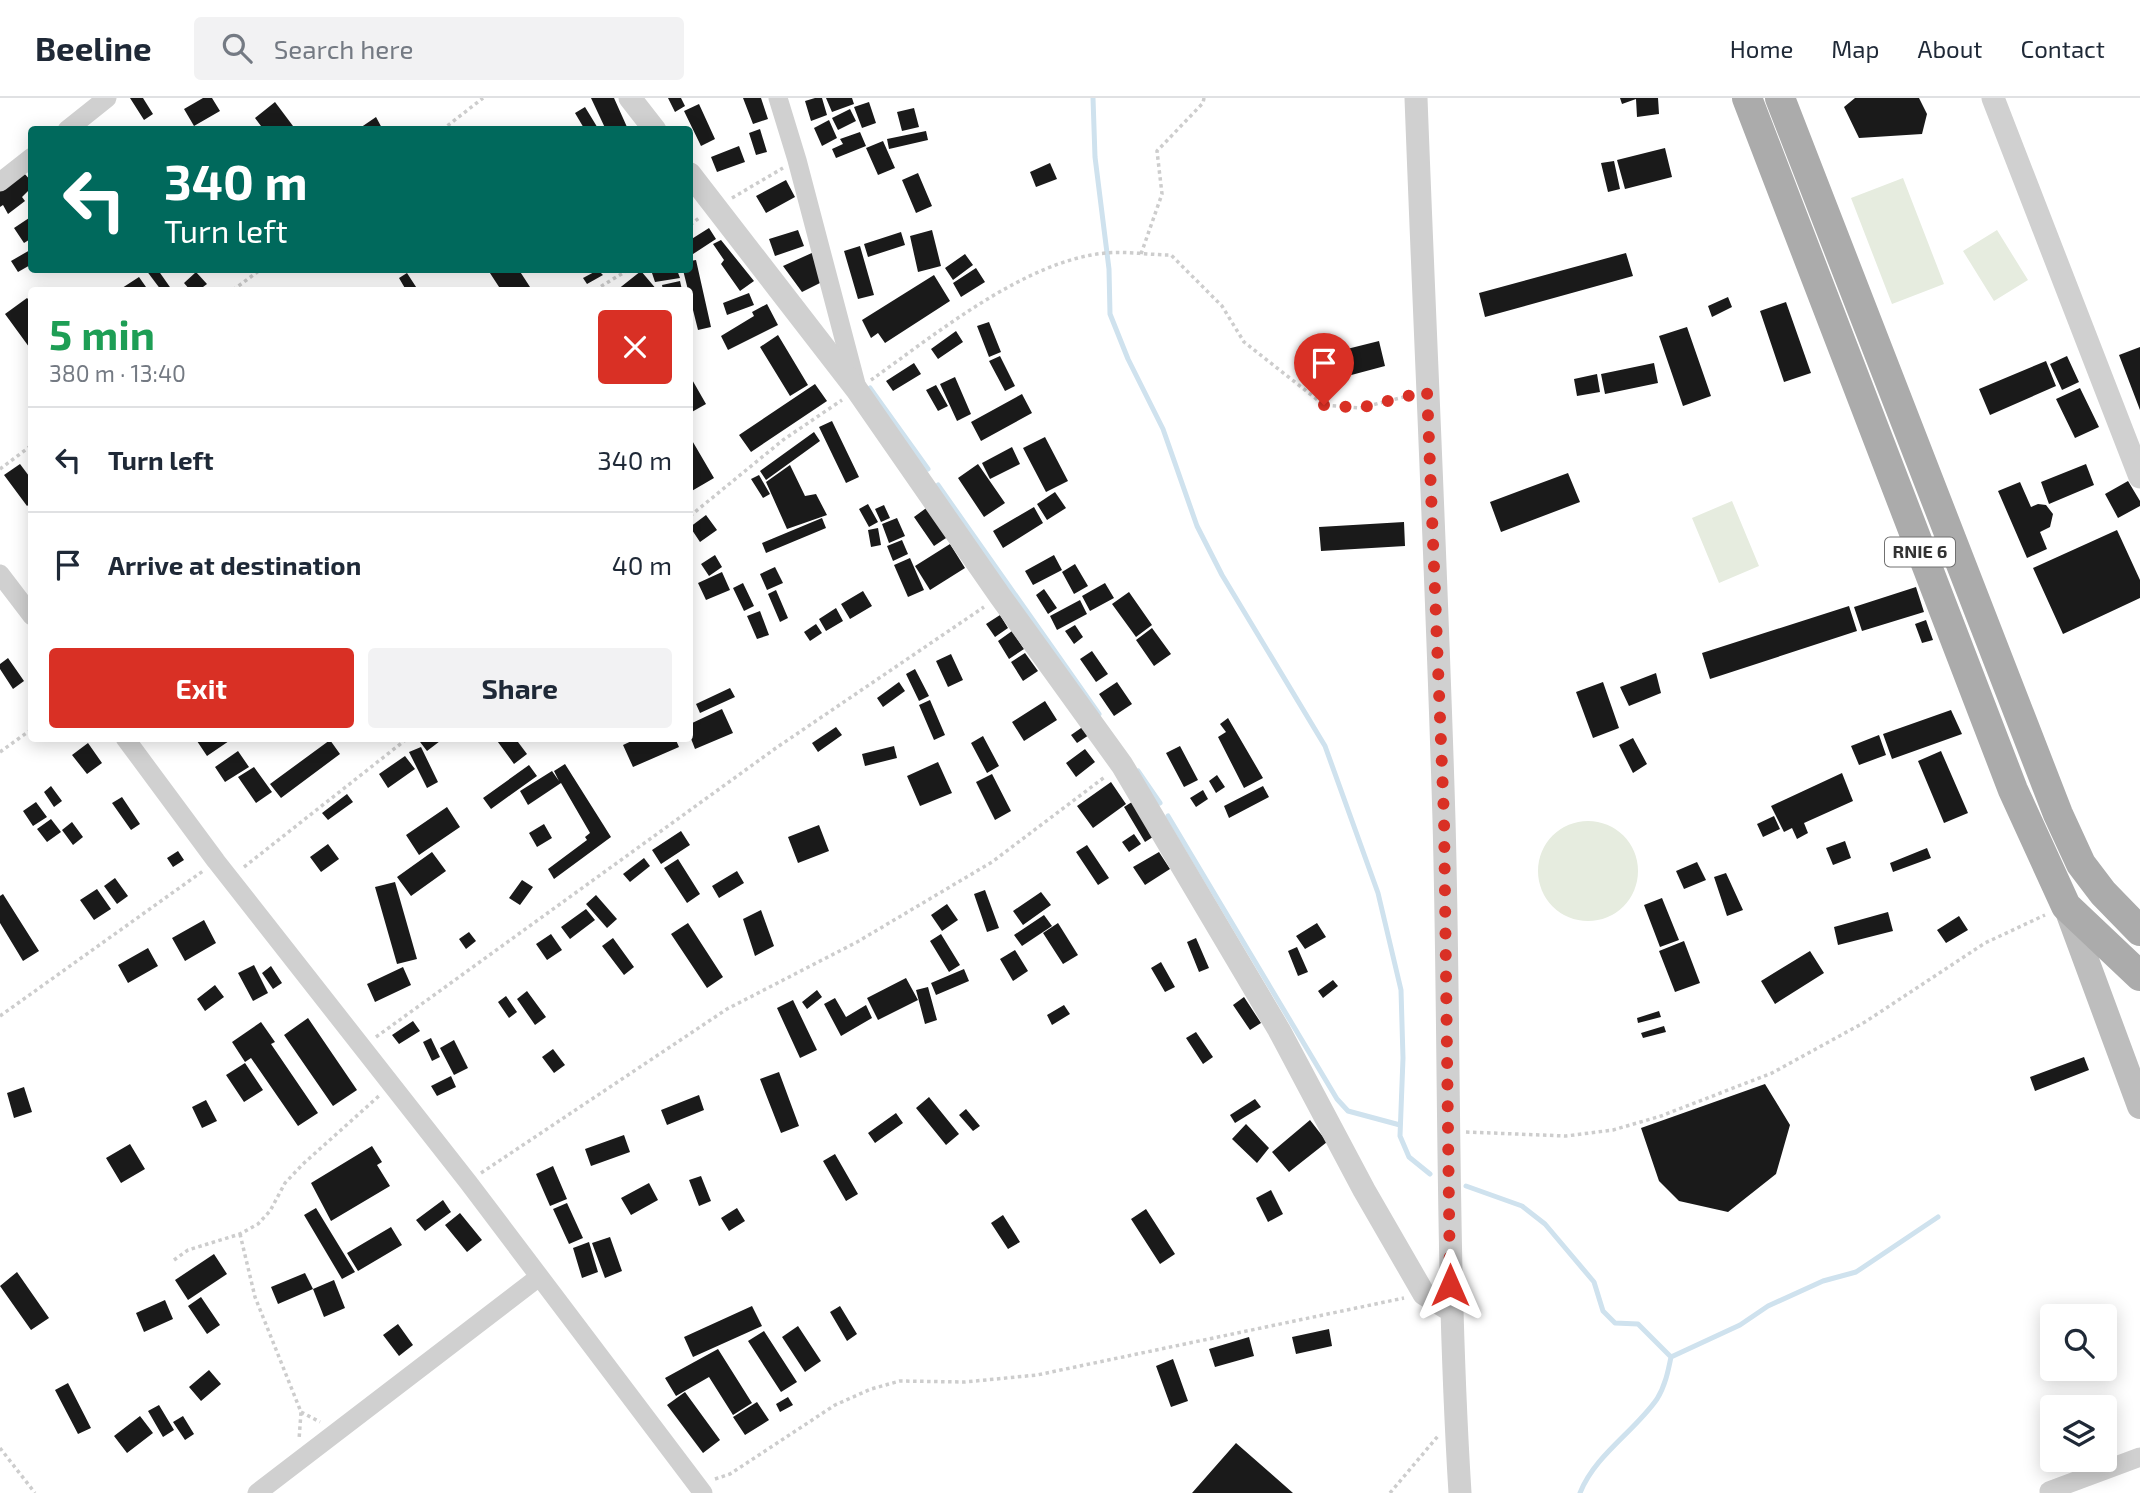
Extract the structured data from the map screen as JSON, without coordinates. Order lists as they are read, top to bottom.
{
  "streets": {
    "main road": ["RNIE 6"]
  },
  "page": {
    "header": "Beeline",
    "search": "Search here",
    "nav": [
      "Home",
      "Map",
      "About",
      "Contact"
    ],
    "turn": ["340 m", "Turn left"],
    "heading": ["5 min", "380 m · 13:40"],
    "list": [
      {
        "name": "Turn left",
        "value": "340 m"
      },
      {
        "name": "Arrive at destination",
        "value": "40 m"
      }
    ],
    "buttons": ["Exit", "Share"]
  }
}
